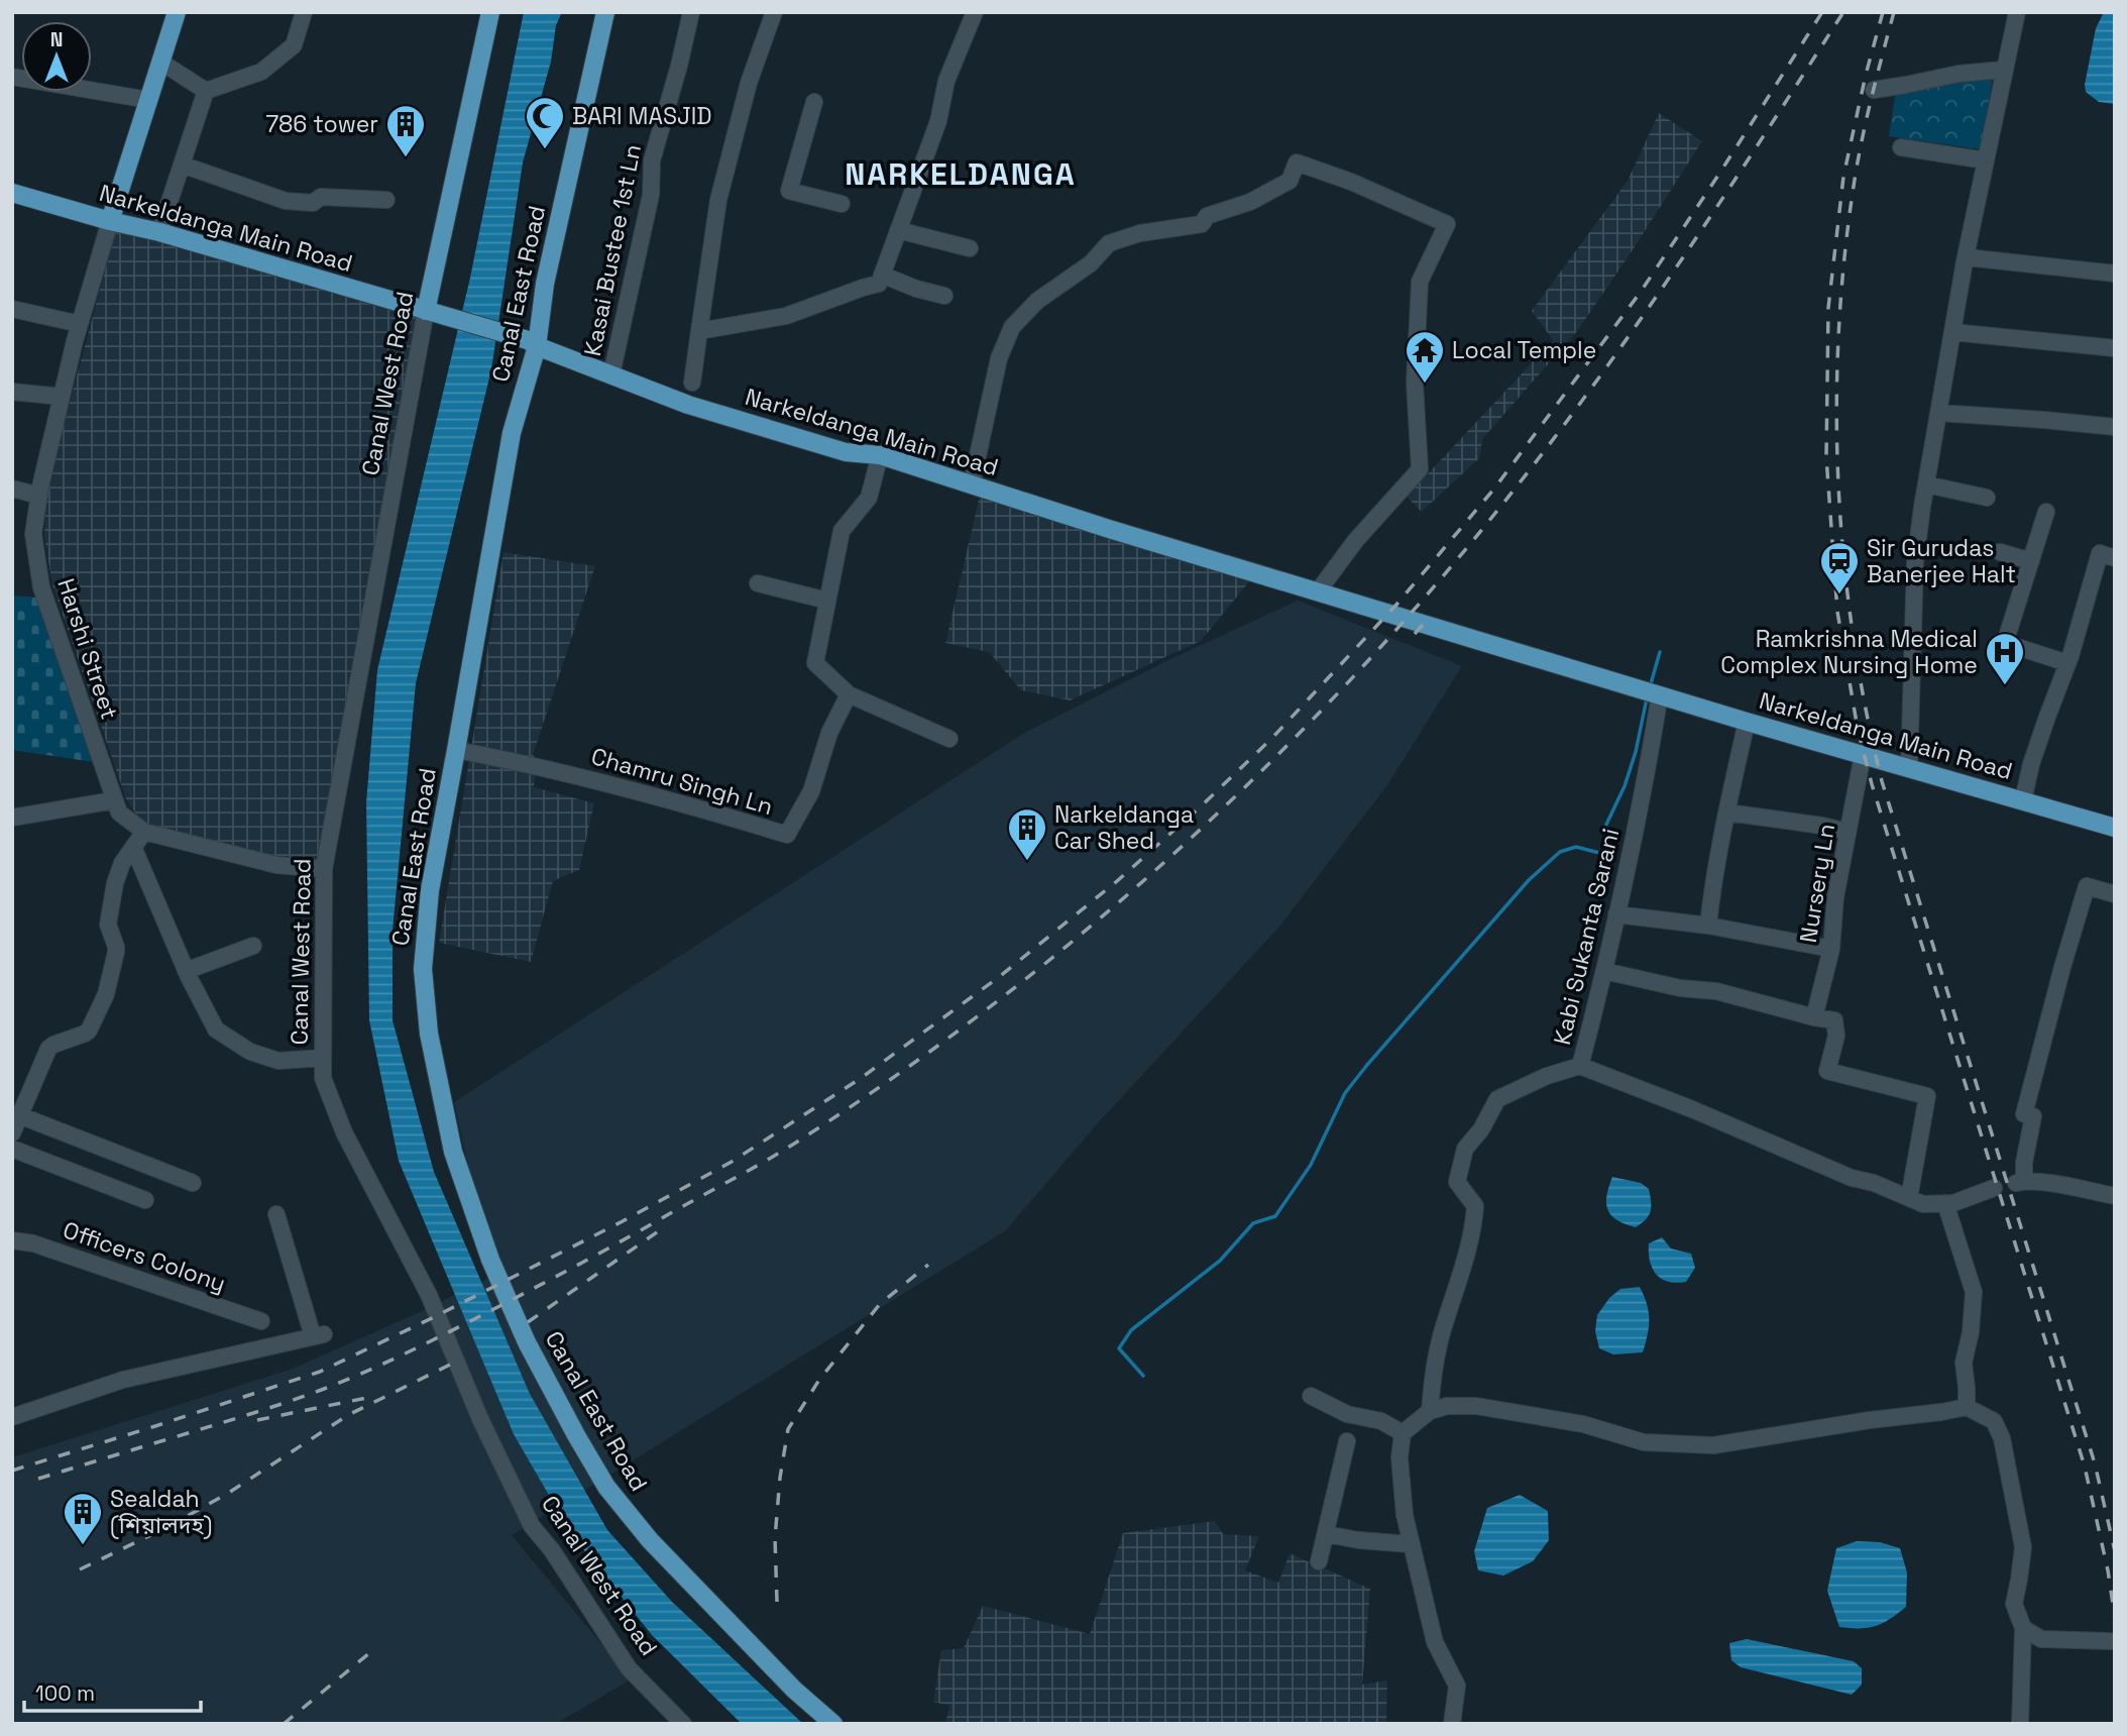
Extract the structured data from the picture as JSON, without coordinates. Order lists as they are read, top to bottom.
{
  "streets": {
    "main road": ["Narkeldanga Main Road", "Canal East Road", "Canal West Road"],
    "street": [
      "Kasai Bustee 1st Ln",
      "Harshi Street",
      "Chamru Singh Ln",
      "Nursery Ln",
      "Kabi Sukanta Sarani",
      "Officers Colony"
    ]
  },
  "crossings": [
    ["Narkeldanga Main Road", "Kasai Bustee 1st Ln"],
    ["Narkeldanga Main Road", "Canal East Road"],
    ["Narkeldanga Main Road", "Canal West Road"],
    ["Narkeldanga Main Road", "Harshi Street"],
    ["Narkeldanga Main Road", "Nursery Ln"],
    ["Narkeldanga Main Road", "Kabi Sukanta Sarani"],
    ["Canal East Road", "Chamru Singh Ln"]
  ],
  "districts": ["NARKELDANGA"],
  "places": {
    "mosque": ["BARI MASJID"],
    "building": ["786 tower", "Narkeldanga Car Shed", "Sealdah (শিয়ালদহ)"],
    "temple": ["Local Temple"],
    "station": ["Sir Gurudas Banerjee Halt"],
    "hospital": ["Ramkrishna Medical Complex Nursing Home"]
  },
  "scale_bar": "100 m",
  "north": "top"
}
